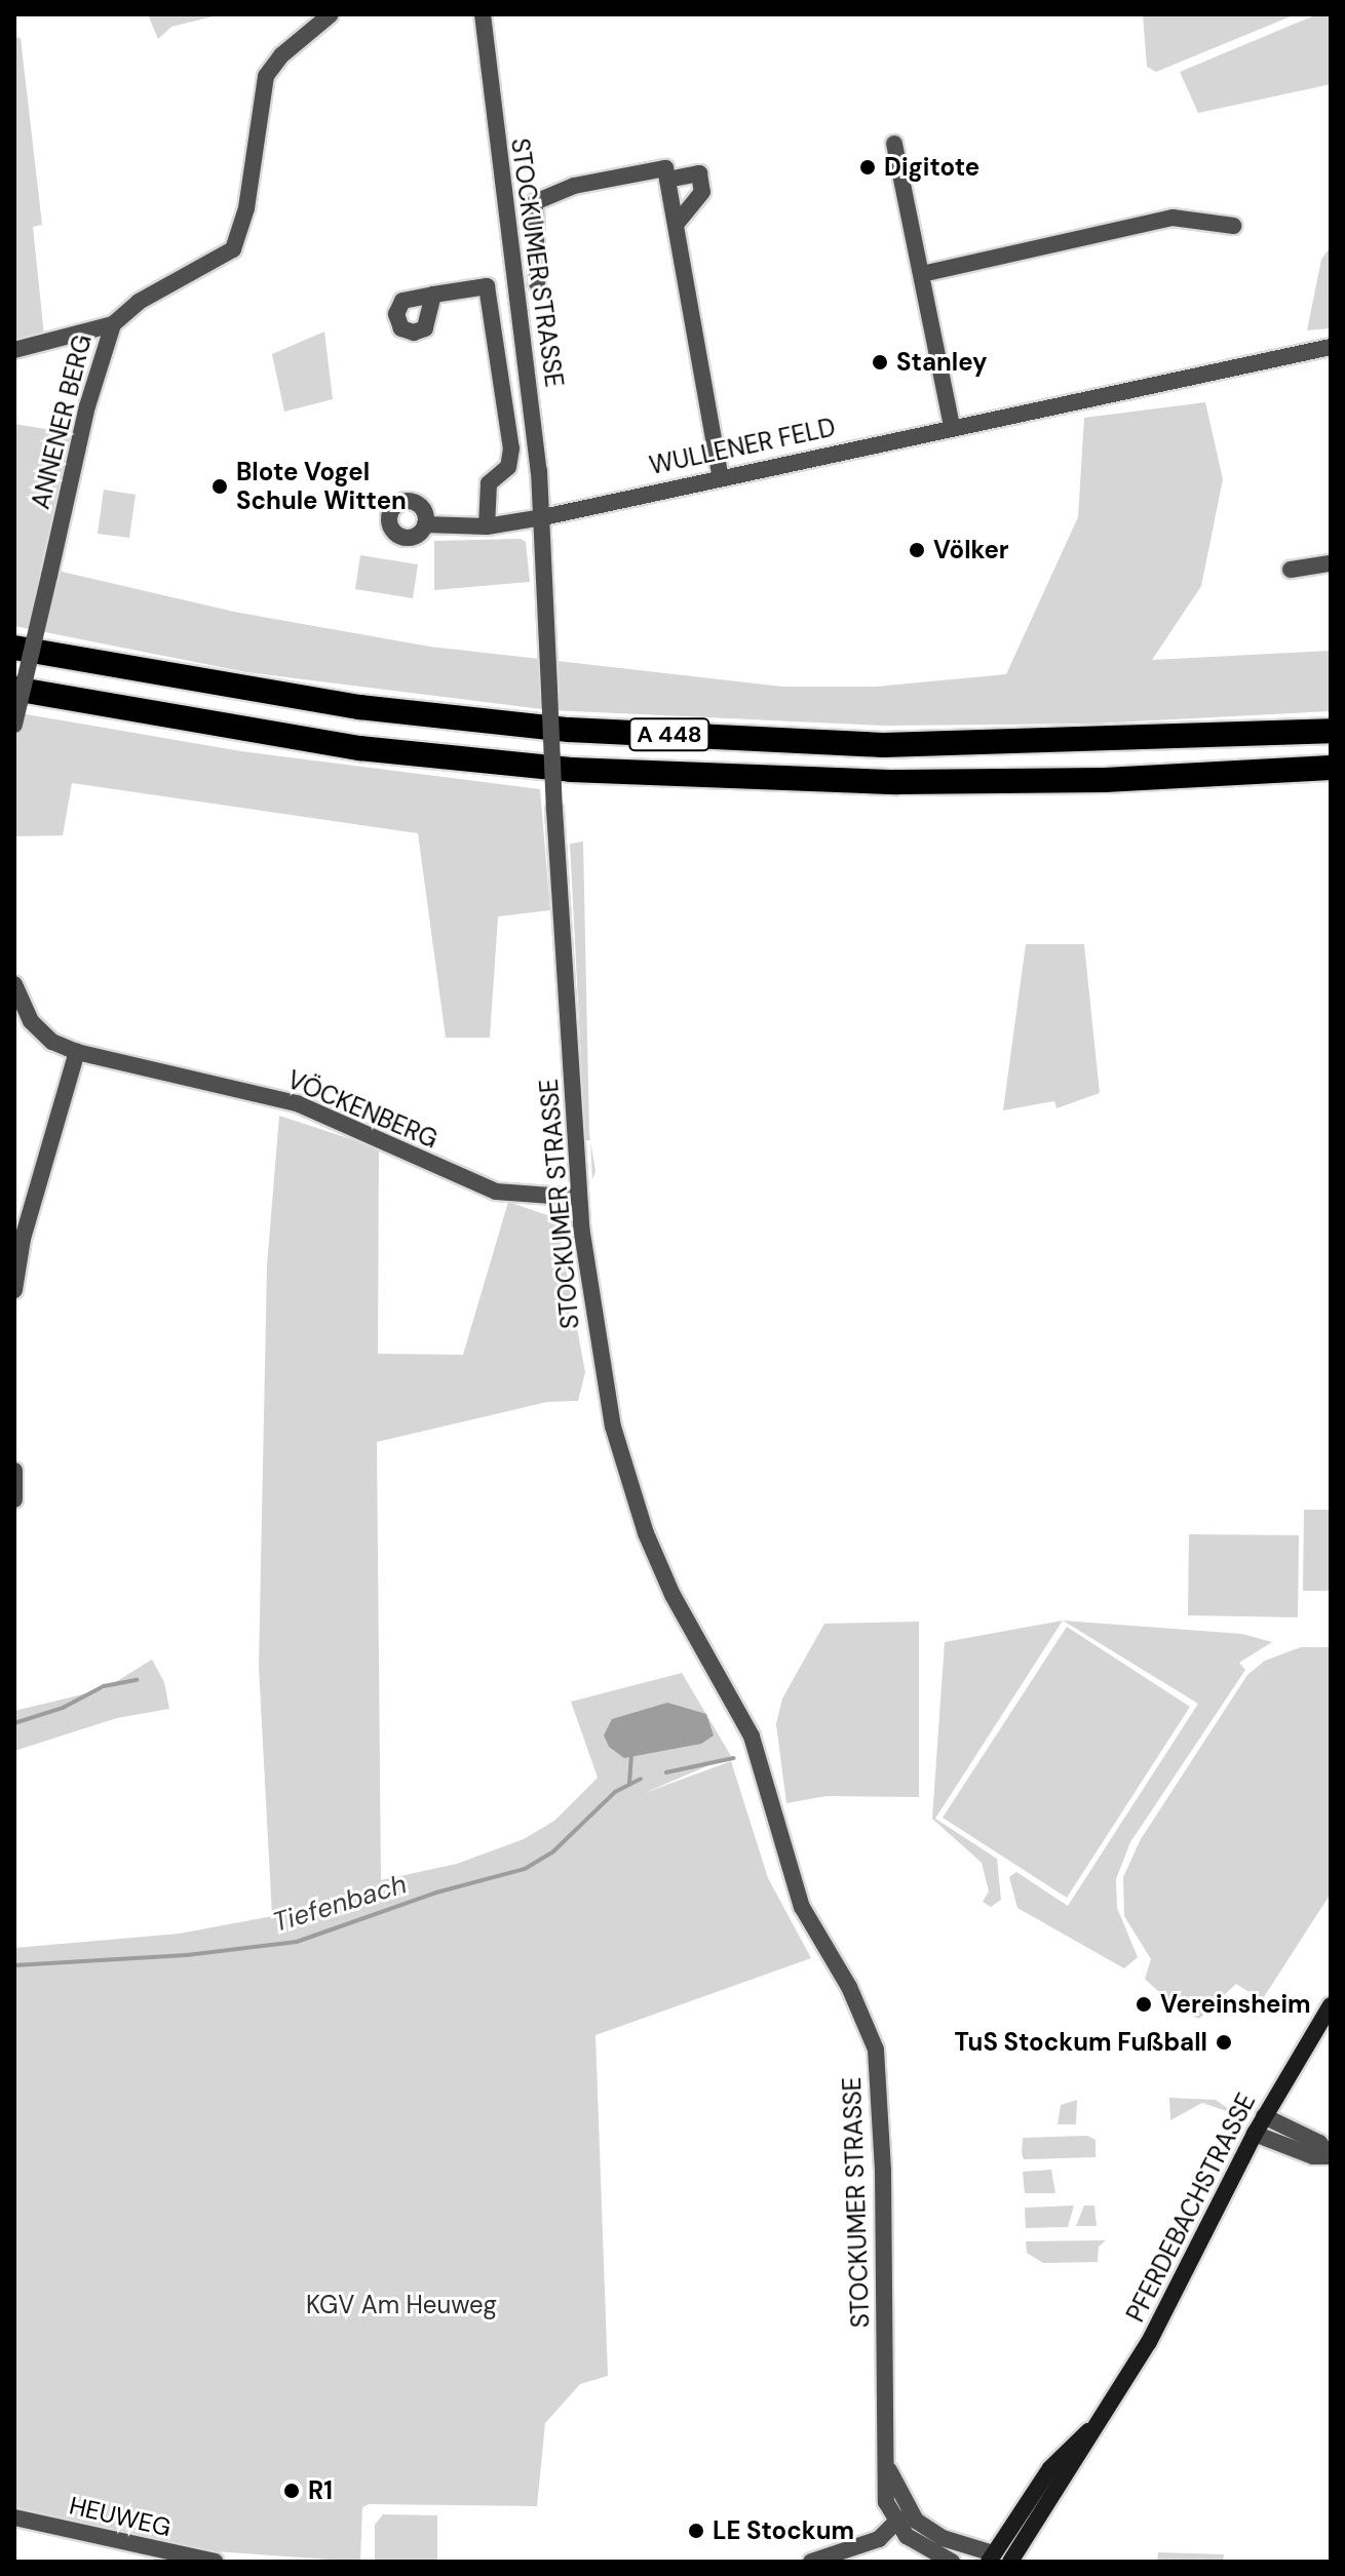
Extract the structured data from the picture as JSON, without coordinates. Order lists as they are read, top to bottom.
{
  "streets": {
    "highway": ["A 448"],
    "main road": ["PFERDEBACHSTRASSE"],
    "street": [
      "STOCKUMER STRASSE",
      "ANNENER BERG",
      "WULLENER FELD",
      "VÖCKENBERG",
      "HEUWEG"
    ]
  },
  "crossings": [
    ["STOCKUMER STRASSE", "WULLENER FELD"],
    ["STOCKUMER STRASSE", "VÖCKENBERG"],
    ["STOCKUMER STRASSE", "PFERDEBACHSTRASSE"]
  ],
  "water": ["Tiefenbach"],
  "parks": ["KGV Am Heuweg"],
  "places": [
    "Digitote",
    "Stanley",
    "Blote Vogel Schule Witten",
    "Völker",
    "Vereinsheim",
    "TuS Stockum Fußball",
    "R1",
    "LE Stockum"
  ]
}
